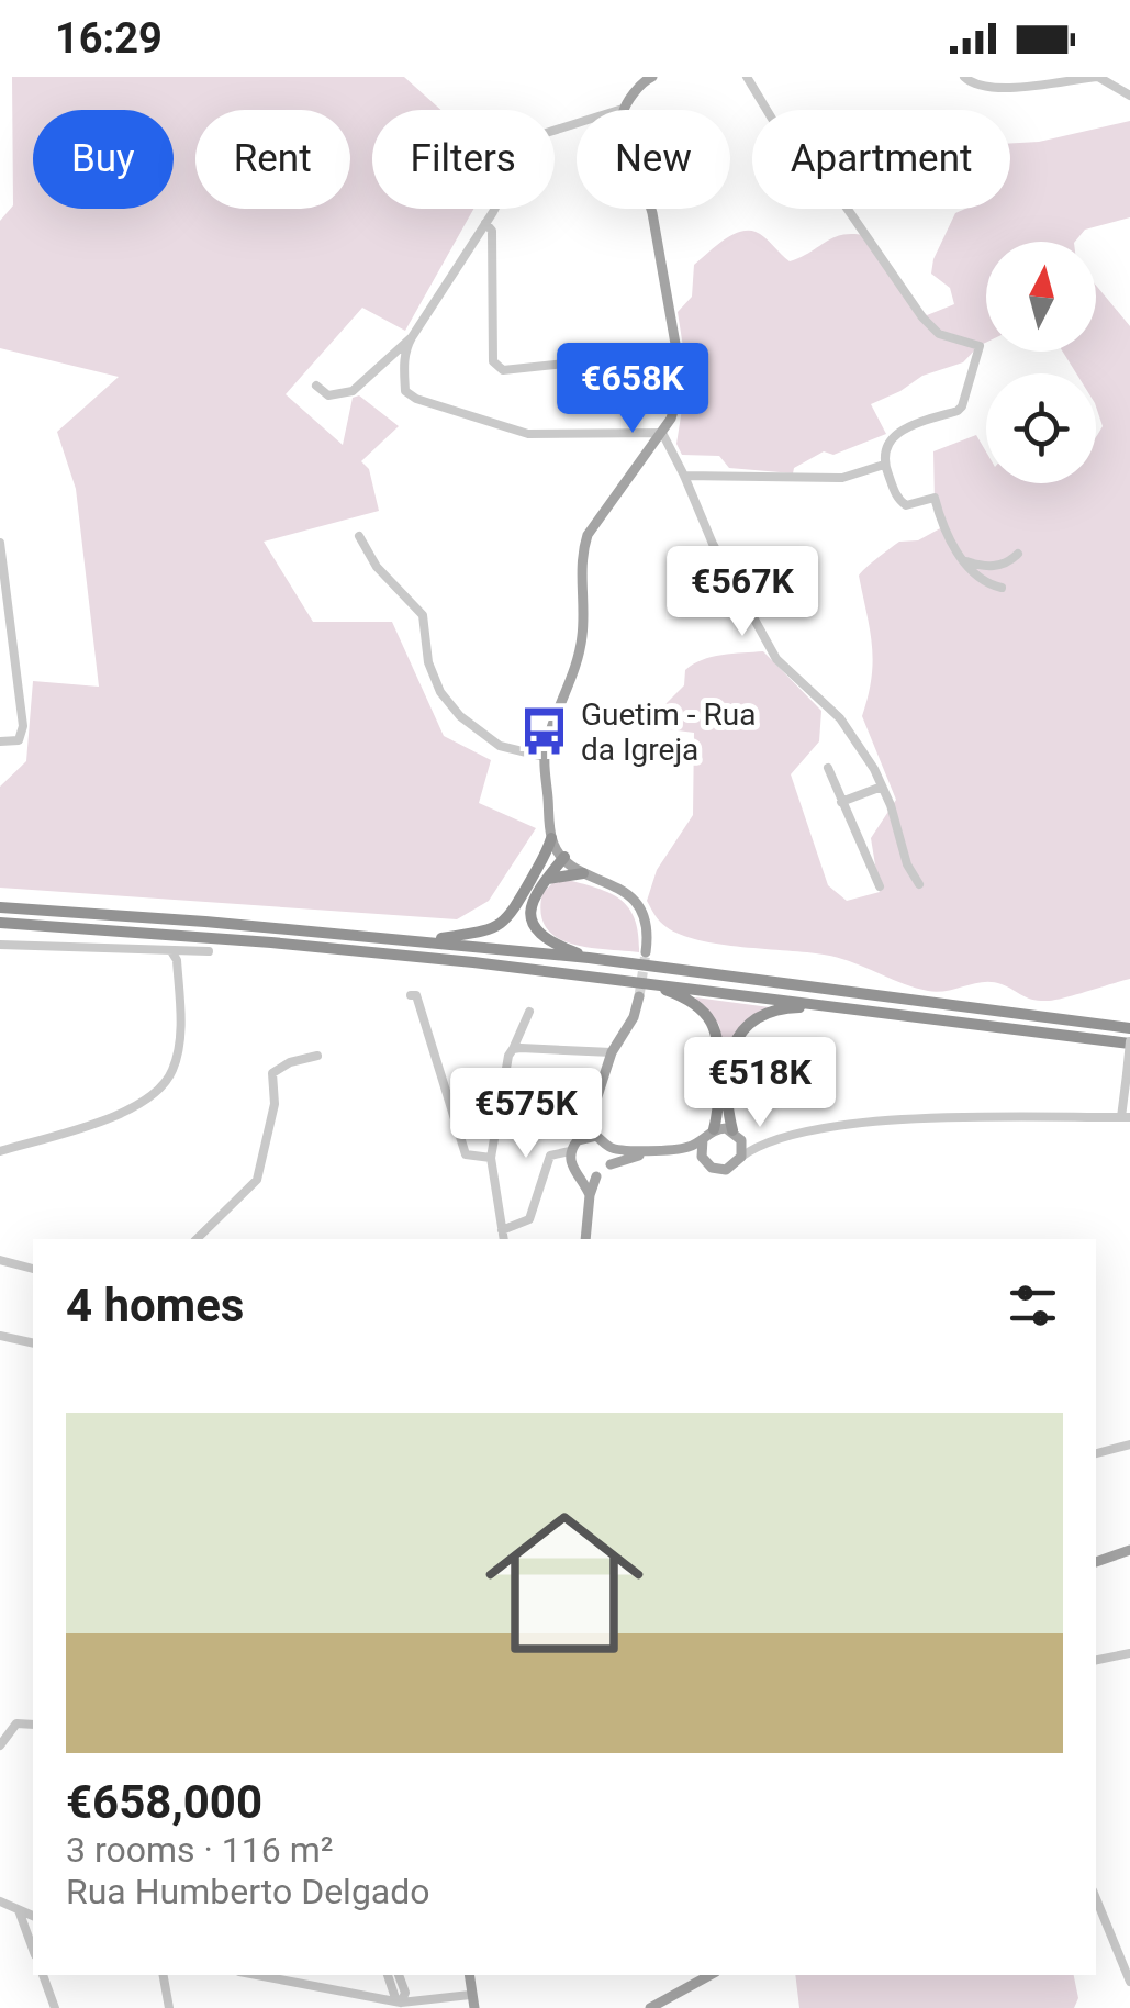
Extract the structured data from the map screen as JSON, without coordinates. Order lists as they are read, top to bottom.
{
  "places": {
    "bus stop": ["Guetim - Rua da Igreja"]
  },
  "north": "top",
  "page": {
    "status": "16:29",
    "chip": [
      "Buy",
      "Rent",
      "Filters",
      "New",
      "Apartment"
    ],
    "price": [
      "€658K",
      "€567K",
      "€518K",
      "€575K"
    ],
    "heading": "4 homes",
    "list": [
      {
        "name": "€658,000",
        "note": "3 rooms · 116 m² · Rua Humberto Delgado"
      }
    ]
  }
}
